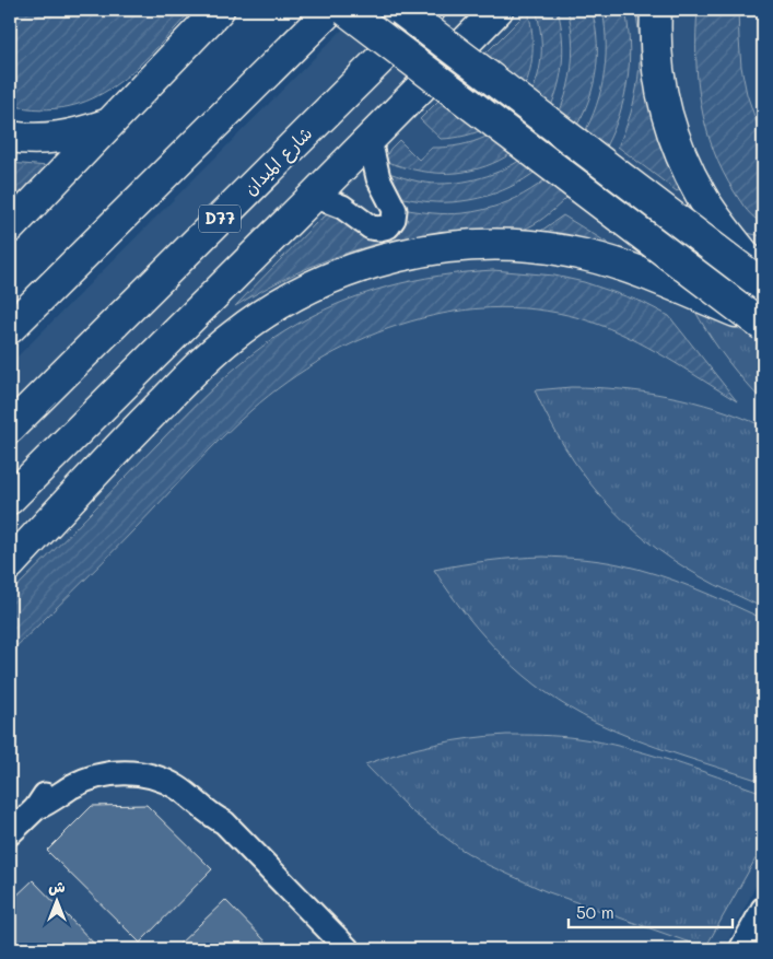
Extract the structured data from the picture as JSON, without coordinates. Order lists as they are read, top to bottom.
{
  "streets": {
    "main road": ["شارع الميدان", "D77"]
  },
  "scale_bar": "50 m",
  "north": "top"
}
